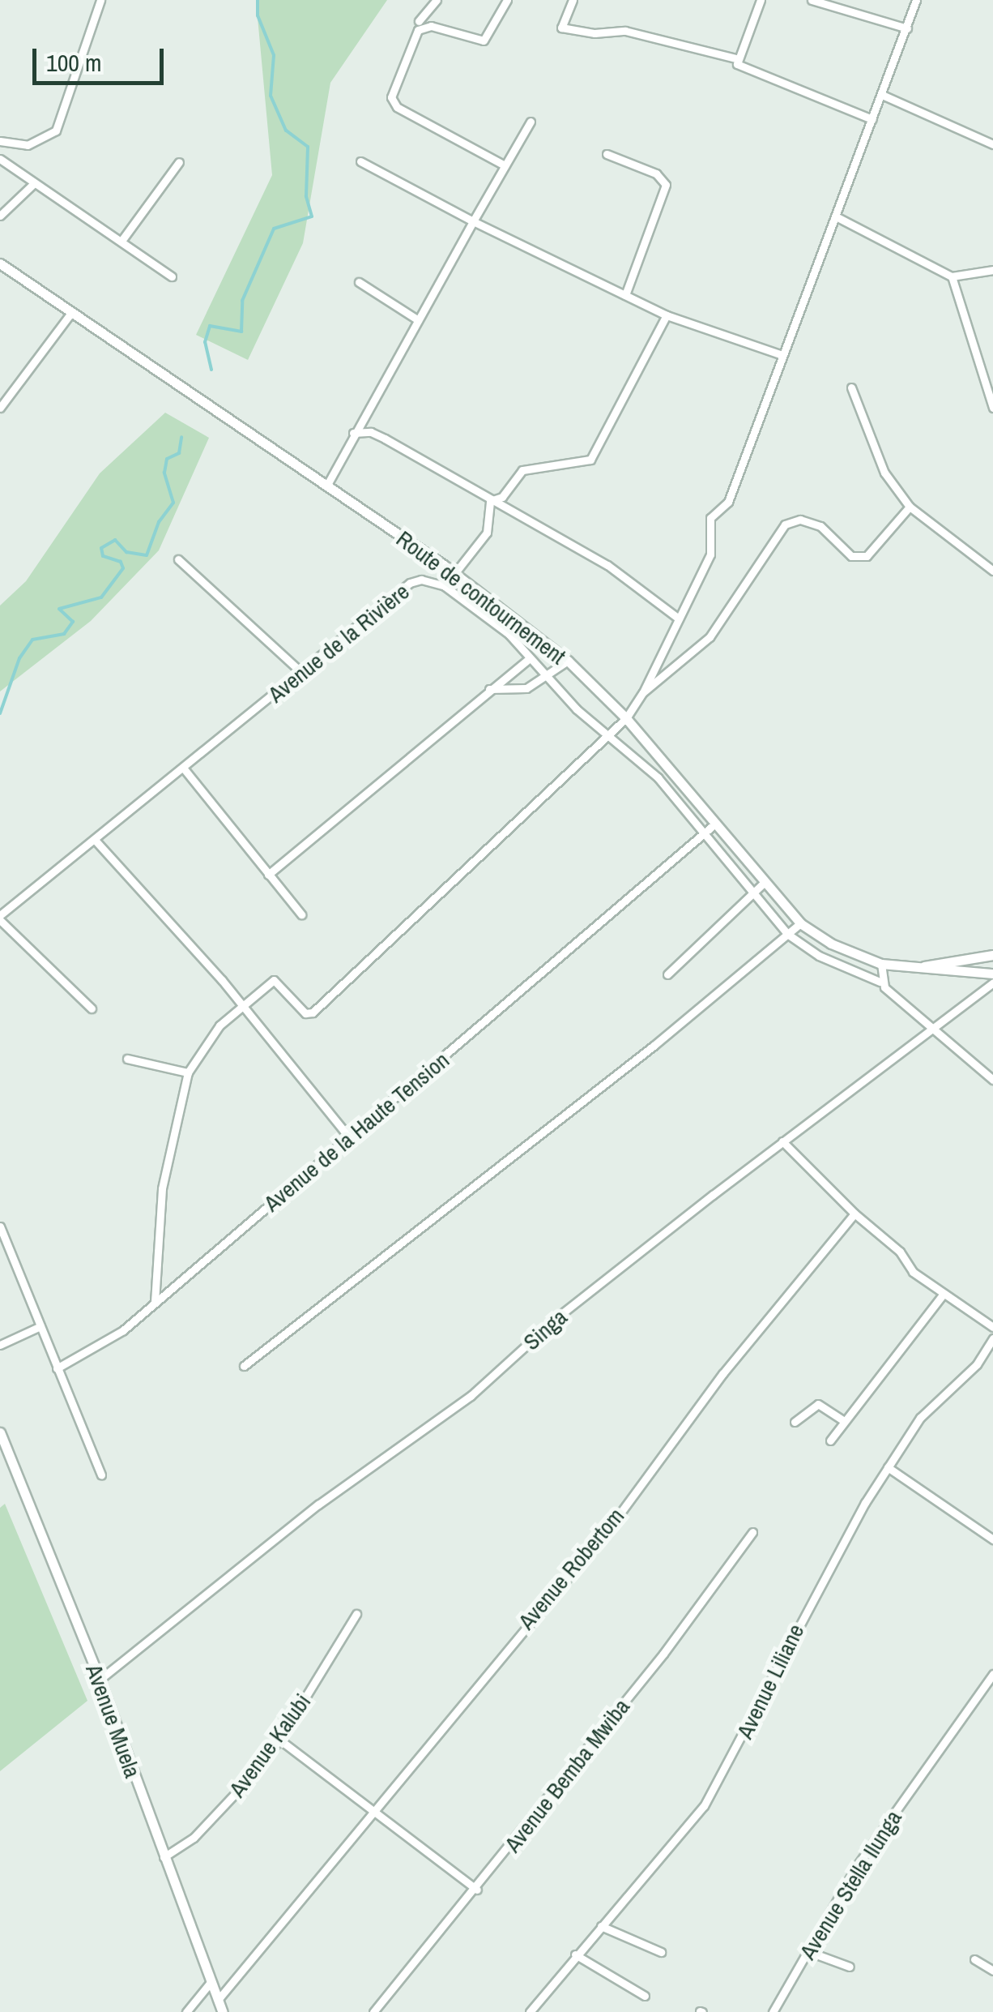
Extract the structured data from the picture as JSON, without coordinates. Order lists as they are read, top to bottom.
{
  "streets": {
    "street": [
      "Route de contournement",
      "Avenue de la Rivière",
      "Avenue de la Haute Tension",
      "Singa",
      "Avenue Robertom",
      "Avenue Liliane",
      "Avenue Muela",
      "Avenue Kalubi",
      "Avenue Bemba Mwiba",
      "Avenue Stella Ilunga"
    ]
  },
  "crossings": [
    ["Route de contournement", "Avenue de la Rivière"],
    ["Route de contournement", "Avenue de la Haute Tension"],
    ["Singa", "Avenue Muela"],
    ["Avenue Robertom", "Avenue Muela"],
    ["Avenue Muela", "Avenue Kalubi"]
  ],
  "scale_bar": "100 m"
}
